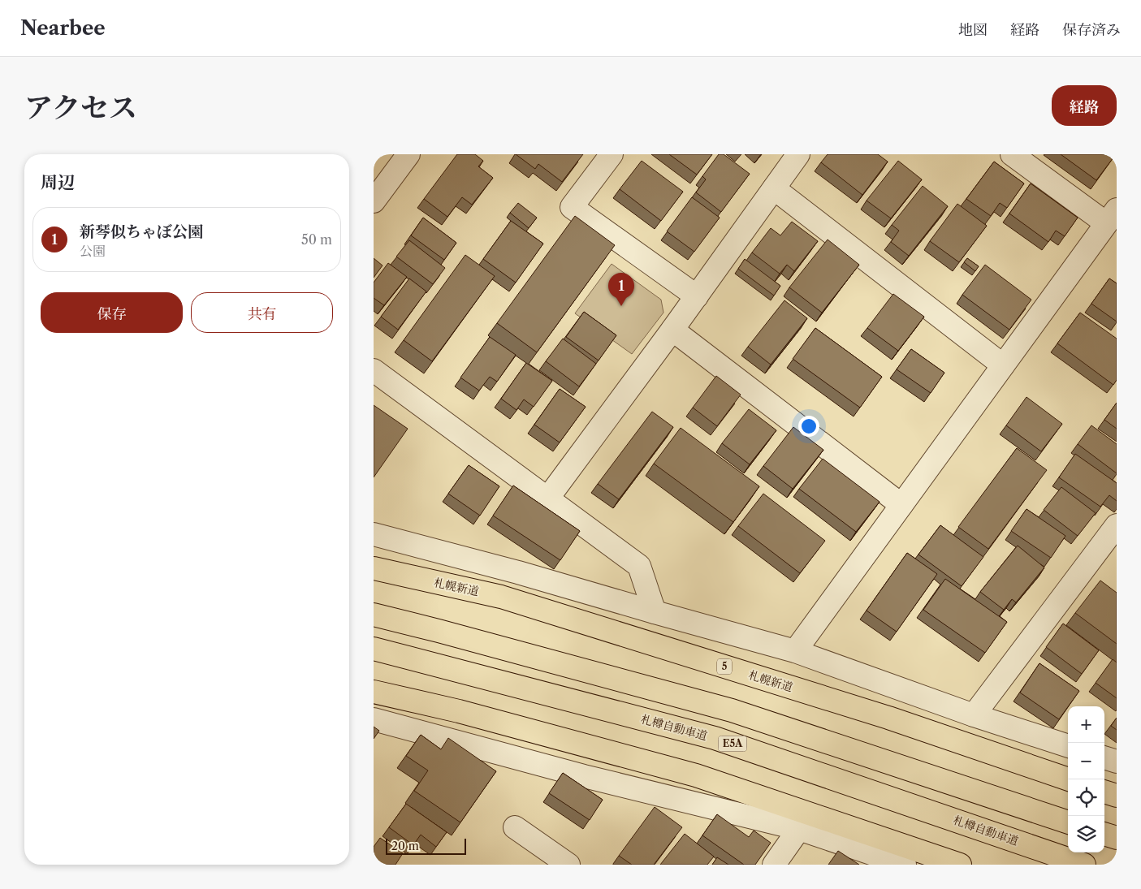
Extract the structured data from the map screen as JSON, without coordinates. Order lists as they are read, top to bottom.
{
  "streets": {
    "highway": [
      "札幌新道",
      "5",
      "札樽自動車道",
      "E5A"
    ]
  },
  "scale_bar": "20 m",
  "page": {
    "header": "Nearbee",
    "nav": ["地図", "経路", "保存済み"],
    "title": "アクセス",
    "buttons": [
      "経路",
      ["保存", "共有"]
    ],
    "heading": "周辺",
    "list": [
      {
        "mark": "1",
        "name": "新琴似ちゃぼ公園",
        "note": "公園",
        "value": "50 m"
      }
    ],
    "pins": "1",
    "map_buttons": ["+", "−"],
    "scale": "20 m"
  }
}
